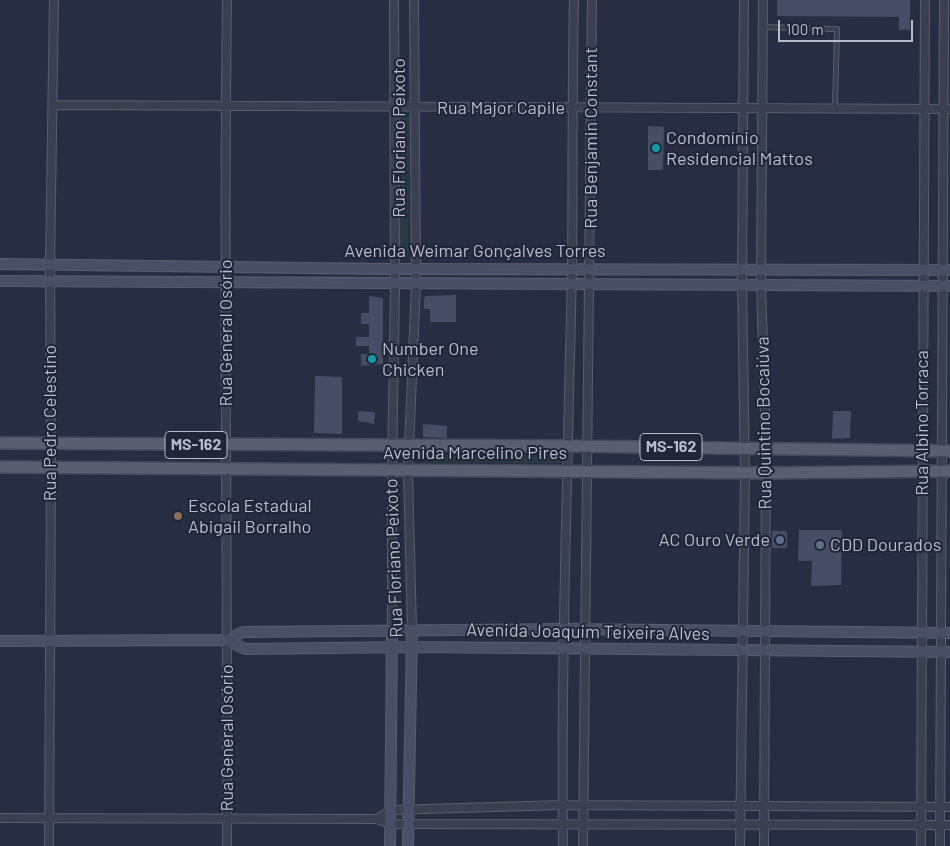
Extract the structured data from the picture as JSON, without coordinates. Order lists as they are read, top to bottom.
{
  "streets": {
    "main road": [
      "Rua Floriano Peixoto",
      "Avenida Weimar Gonçalves Torres",
      "MS-162",
      "Avenida Marcelino Pires",
      "Avenida Joaquim Teixeira Alves"
    ],
    "street": [
      "Rua Major Capile",
      "Rua Benjamin Constant",
      "Rua General Osório",
      "Rua Pedro Celestino",
      "Rua Quintino Bocaiúva",
      "Rua Albino Torraca"
    ]
  },
  "crossings": [
    ["Rua Major Capile", "Rua Floriano Peixoto"],
    ["Rua Major Capile", "Rua Benjamin Constant"],
    ["Rua Major Capile", "Rua General Osório"],
    ["Rua Major Capile", "Rua Pedro Celestino"],
    ["Rua Major Capile", "Rua Quintino Bocaiúva"],
    ["Rua Major Capile", "Rua Albino Torraca"],
    ["Rua Floriano Peixoto", "Avenida Weimar Gonçalves Torres"],
    ["Rua Floriano Peixoto", "Avenida Marcelino Pires"],
    ["Rua Floriano Peixoto", "Avenida Joaquim Teixeira Alves"],
    ["Rua Benjamin Constant", "Avenida Weimar Gonçalves Torres"],
    ["Rua Benjamin Constant", "Avenida Marcelino Pires"],
    ["Rua Benjamin Constant", "Avenida Joaquim Teixeira Alves"],
    ["Avenida Weimar Gonçalves Torres", "Rua General Osório"],
    ["Avenida Weimar Gonçalves Torres", "Rua Pedro Celestino"],
    ["Avenida Weimar Gonçalves Torres", "Rua Quintino Bocaiúva"],
    ["Avenida Weimar Gonçalves Torres", "Rua Albino Torraca"],
    ["Rua General Osório", "Avenida Marcelino Pires"],
    ["Rua General Osório", "Avenida Joaquim Teixeira Alves"],
    ["Rua Pedro Celestino", "Avenida Marcelino Pires"],
    ["Rua Pedro Celestino", "Avenida Joaquim Teixeira Alves"],
    ["Rua Quintino Bocaiúva", "Avenida Marcelino Pires"],
    ["Rua Quintino Bocaiúva", "Avenida Joaquim Teixeira Alves"],
    ["Rua Albino Torraca", "Avenida Marcelino Pires"],
    ["Rua Albino Torraca", "Avenida Joaquim Teixeira Alves"]
  ],
  "places": [
    "Condomínio Residencial Mattos",
    "Number One Chicken",
    "Escola Estadual Abigail Borralho",
    "AC Ouro Verde",
    "CDD Dourados"
  ],
  "scale_bar": "100 m"
}
